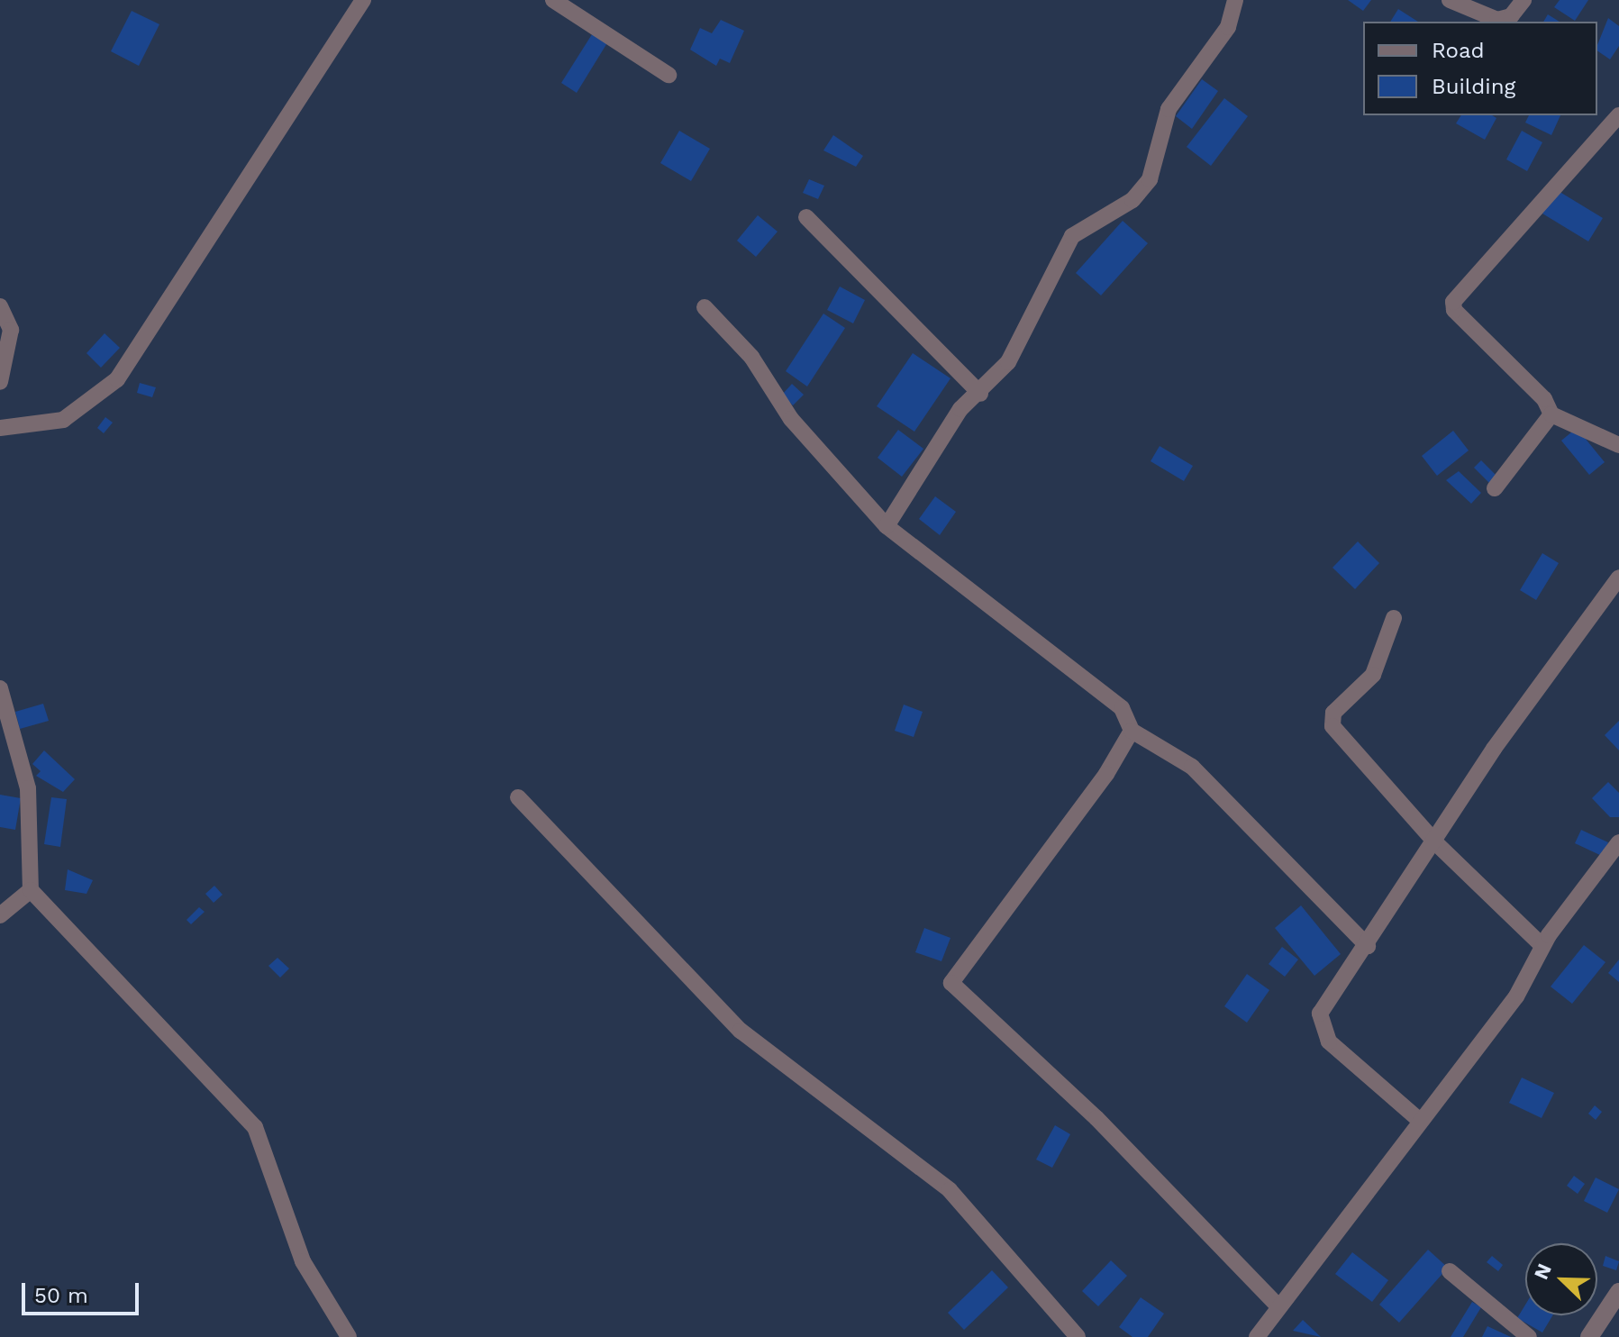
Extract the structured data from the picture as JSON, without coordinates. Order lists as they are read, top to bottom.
{
  "legend": ["Road", "Building"],
  "scale_bar": "50 m",
  "north": "top left"
}
